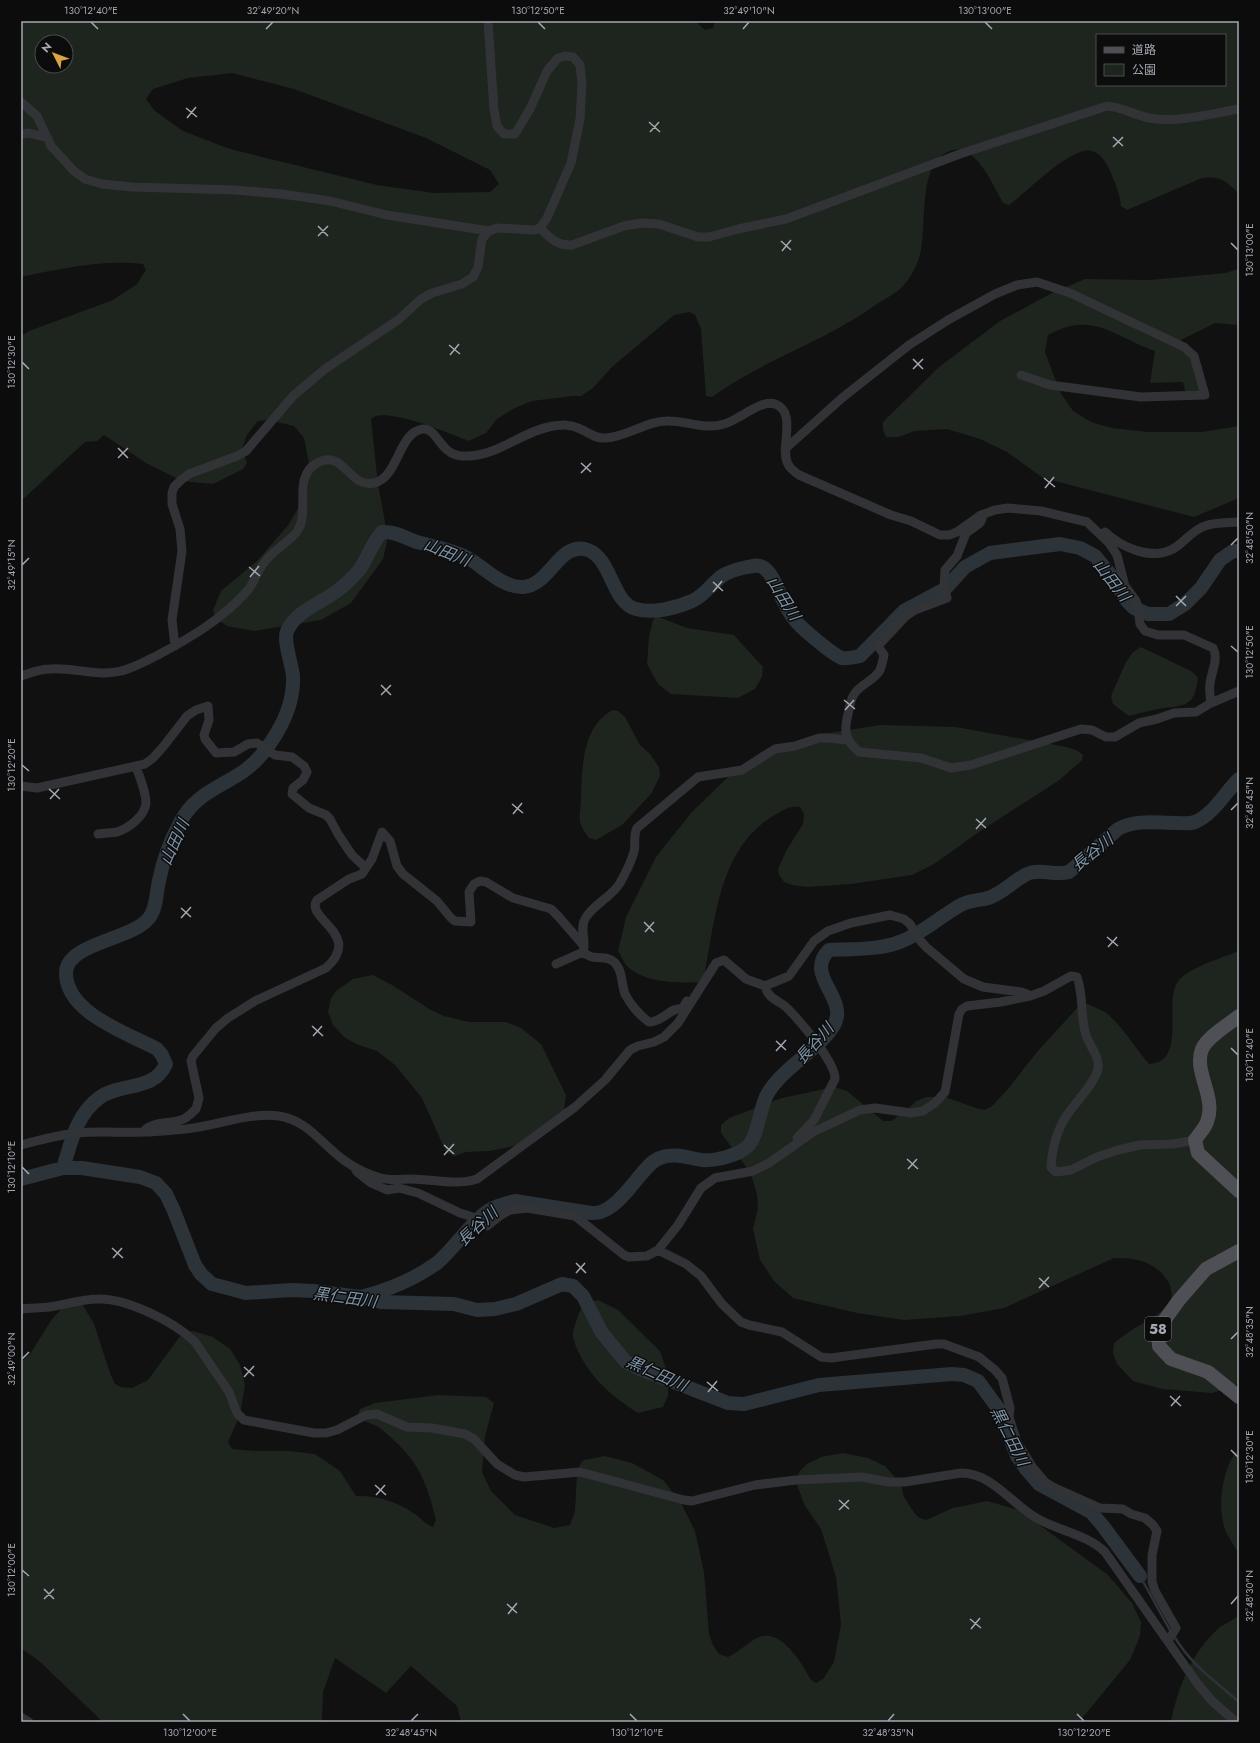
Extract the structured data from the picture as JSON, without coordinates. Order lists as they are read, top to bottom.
{
  "streets": {
    "main road": ["58"]
  },
  "water": ["山田川", "長谷川", "黒仁田川"],
  "legend": ["道路", "公園"],
  "north": "top left",
  "coordinates": [
    "130°12'40\"E",
    "32°49'20\"N",
    "130°12'50\"E",
    "32°49'10\"N",
    "130°13'00\"E",
    "130°12'30\"E",
    "32°48'50\"N",
    "32°49'15\"N",
    "130°12'20\"E",
    "32°48'45\"N",
    "130°12'10\"E",
    "32°48'35\"N",
    "32°49'00\"N",
    "130°12'00\"E",
    "32°48'30\"N"
  ]
}
